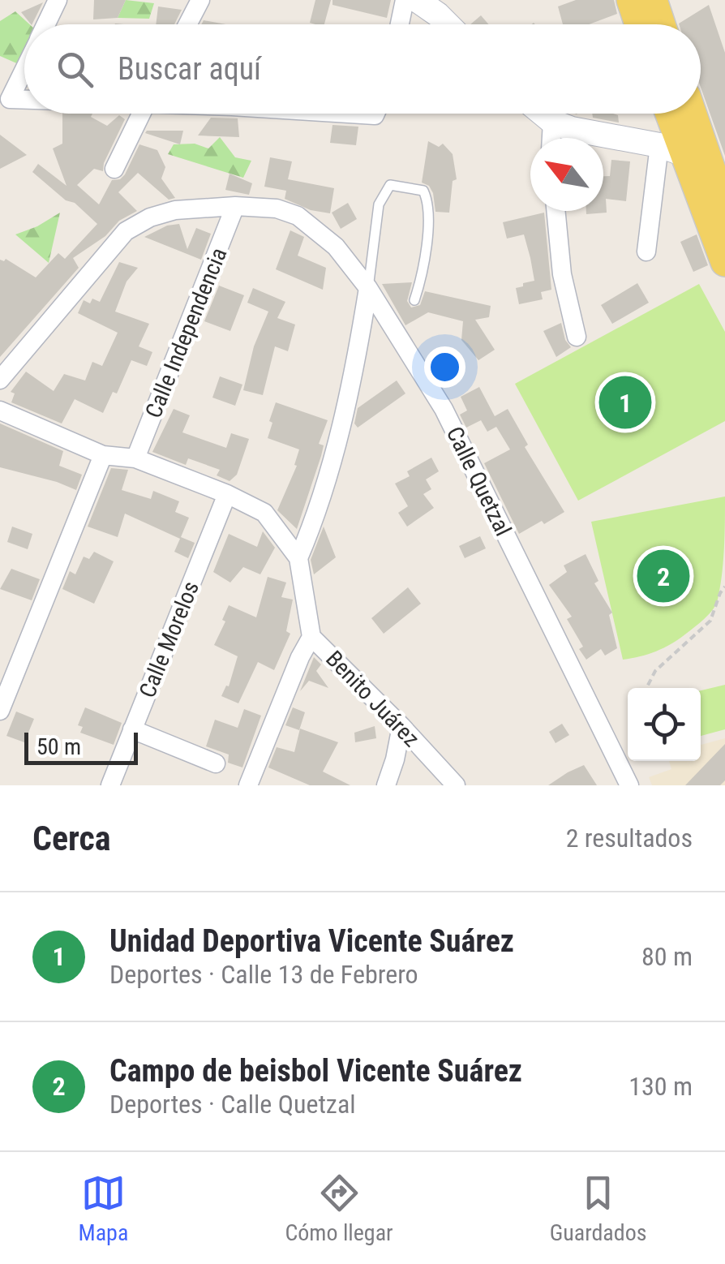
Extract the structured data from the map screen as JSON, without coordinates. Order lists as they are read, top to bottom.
{
  "streets": {
    "street": [
      "Calle Independencia",
      "Calle Quetzal",
      "Calle Morelos",
      "Benito Juárez"
    ]
  },
  "crossings": [
    ["Calle Independencia", "Calle Quetzal"],
    ["Calle Independencia", "Benito Juárez"],
    ["Calle Morelos", "Benito Juárez"]
  ],
  "scale_bar": "50 m",
  "north": "top left",
  "page": {
    "search": "Buscar aquí",
    "pins": ["1", "2"],
    "scale": "50 m",
    "heading": ["Cerca", "2 resultados"],
    "list": [
      {
        "mark": "1",
        "name": "Unidad Deportiva Vicente Suárez",
        "note": "Deportes · Calle 13 de Febrero",
        "value": "80 m"
      },
      {
        "mark": "2",
        "name": "Campo de beisbol Vicente Suárez",
        "note": "Deportes · Calle Quetzal",
        "value": "130 m"
      }
    ],
    "nav": ["Mapa", "Cómo llegar", "Guardados"]
  }
}
